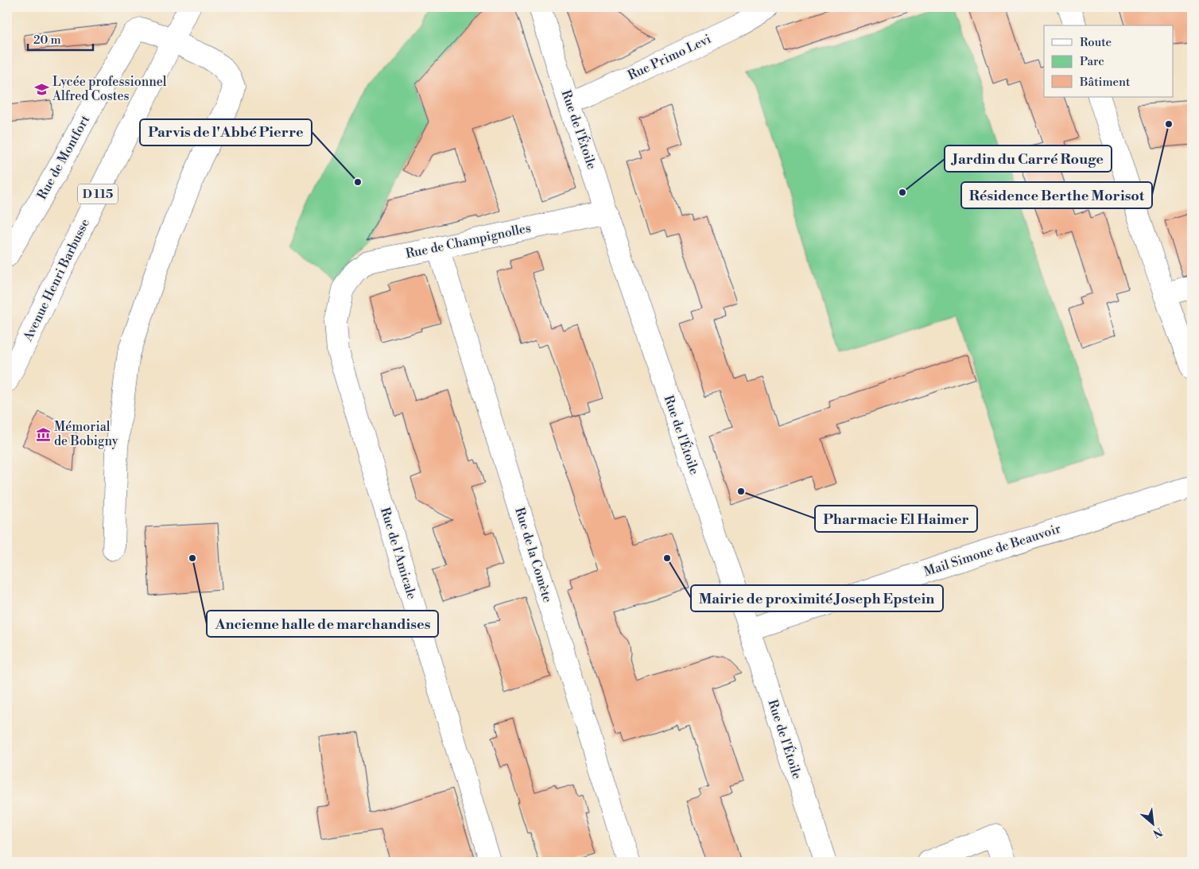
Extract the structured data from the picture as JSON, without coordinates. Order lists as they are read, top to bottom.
{
  "streets": {
    "street": [
      "Rue Primo Levi",
      "Rue de l'Étoile",
      "Rue de Montfort",
      "D 115",
      "Rue de Champignolles",
      "Avenue Henri Barbusse",
      "Mail Simone de Beauvoir",
      "Rue de l'Amicale",
      "Rue de la Comète"
    ]
  },
  "crossings": [
    ["Rue Primo Levi", "Rue de l'Étoile"],
    ["Rue de l'Étoile", "Rue de Champignolles"],
    ["Rue de l'Étoile", "Mail Simone de Beauvoir"],
    ["Rue de Montfort", "Avenue Henri Barbusse"],
    ["Rue de Champignolles", "Rue de l'Amicale"],
    ["Rue de Champignolles", "Rue de la Comète"]
  ],
  "places": {
    "school or university": ["Lycée professionnel Alfred Costes"],
    "other": [
      "Résidence Berthe Morisot",
      "Parvis de l'Abbé Pierre",
      "Jardin du Carré Rouge",
      "Pharmacie El Haimer",
      "Ancienne halle de marchandises",
      "Mairie de proximité Joseph Epstein"
    ],
    "museum": ["Mémorial de Bobigny"]
  },
  "legend": ["Route", "Parc", "Bâtiment"],
  "scale_bar": "20 m",
  "north": "bottom right"
}
